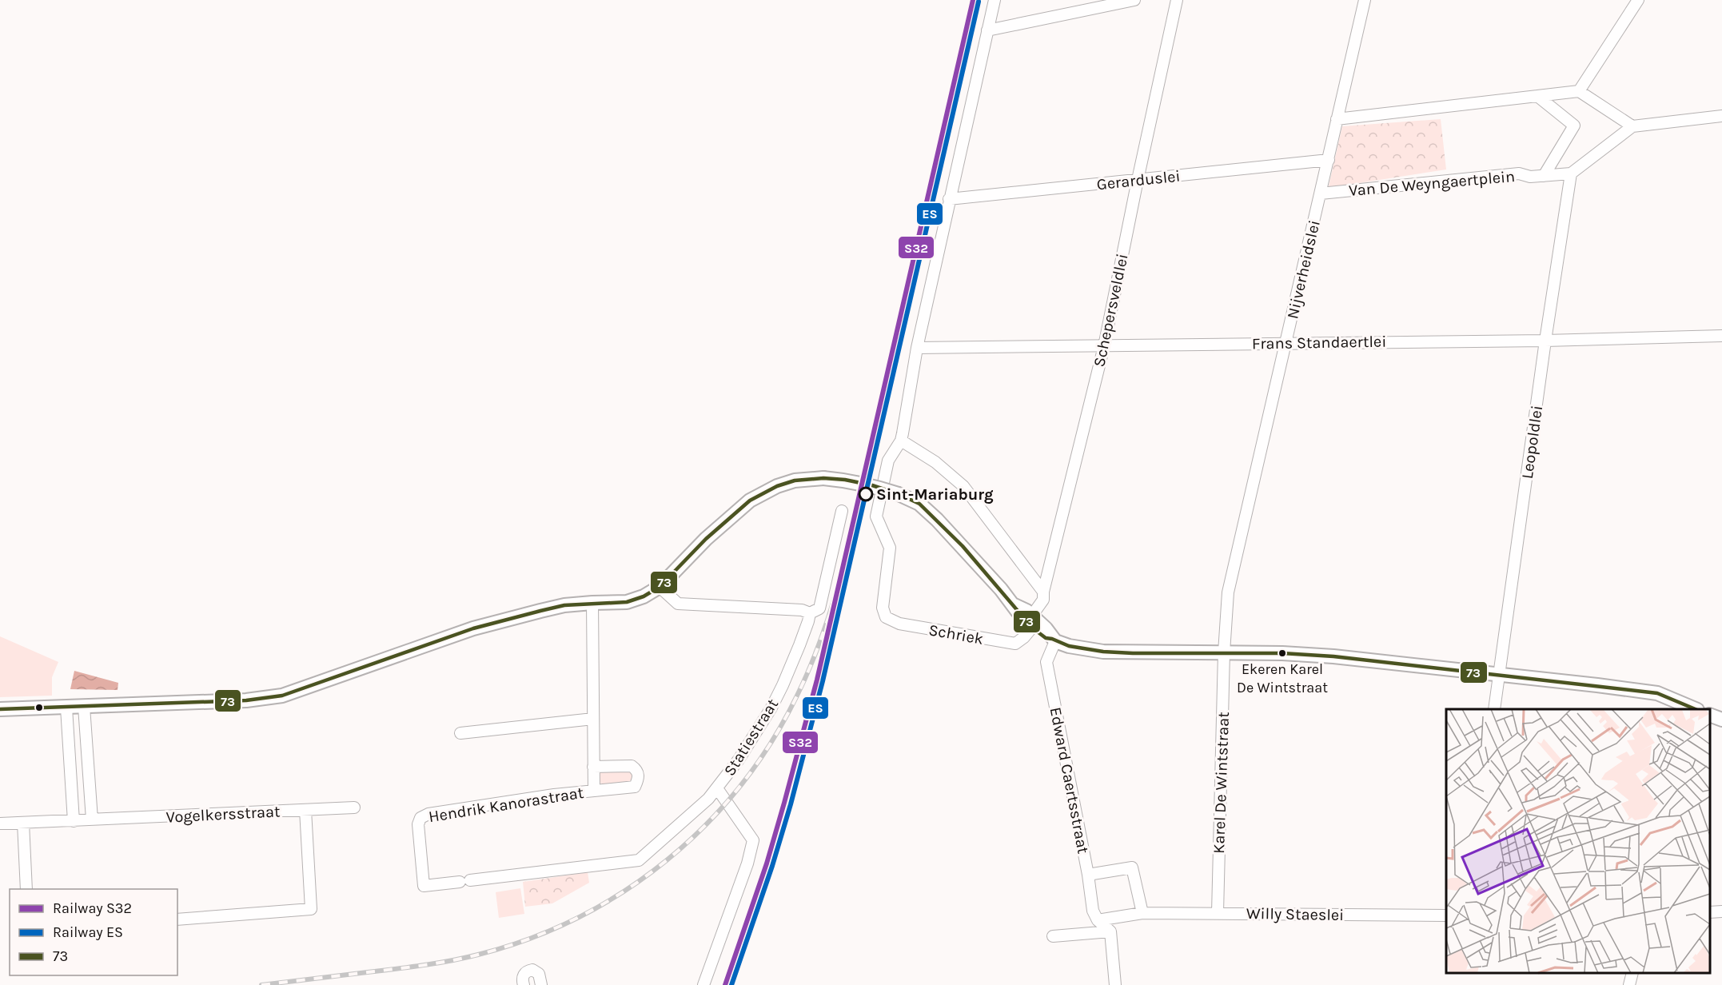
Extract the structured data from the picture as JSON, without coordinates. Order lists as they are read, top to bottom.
{
  "streets": {
    "street": [
      "Gerarduslei",
      "Van De Weyngaertplein",
      "Nijverheidslei",
      "Schepersveldlei",
      "Frans Standaertlei",
      "Leopoldlei",
      "Schriek",
      "Statiestraat",
      "Edward Caertsstraat",
      "Karel De Wintstraat",
      "Hendrik Kanorastraat",
      "Vogelkersstraat",
      "Willy Staeslei"
    ]
  },
  "crossings": [
    ["Gerarduslei", "Nijverheidslei"],
    ["Gerarduslei", "Schepersveldlei"],
    ["Van De Weyngaertplein", "Nijverheidslei"],
    ["Van De Weyngaertplein", "Leopoldlei"],
    ["Nijverheidslei", "Frans Standaertlei"],
    ["Nijverheidslei", "Karel De Wintstraat"],
    ["Schepersveldlei", "Frans Standaertlei"],
    ["Schepersveldlei", "Schriek"],
    ["Frans Standaertlei", "Leopoldlei"],
    ["Statiestraat", "Hendrik Kanorastraat"],
    ["Edward Caertsstraat", "Willy Staeslei"],
    ["Karel De Wintstraat", "Willy Staeslei"]
  ],
  "places": ["Sint-Mariaburg", "Ekeren Karel De Wintstraat"],
  "lines": ["rail line S32", "rail line ES", "transit line 73"],
  "legend": ["Railway S32", "Railway ES", "73"]
}
